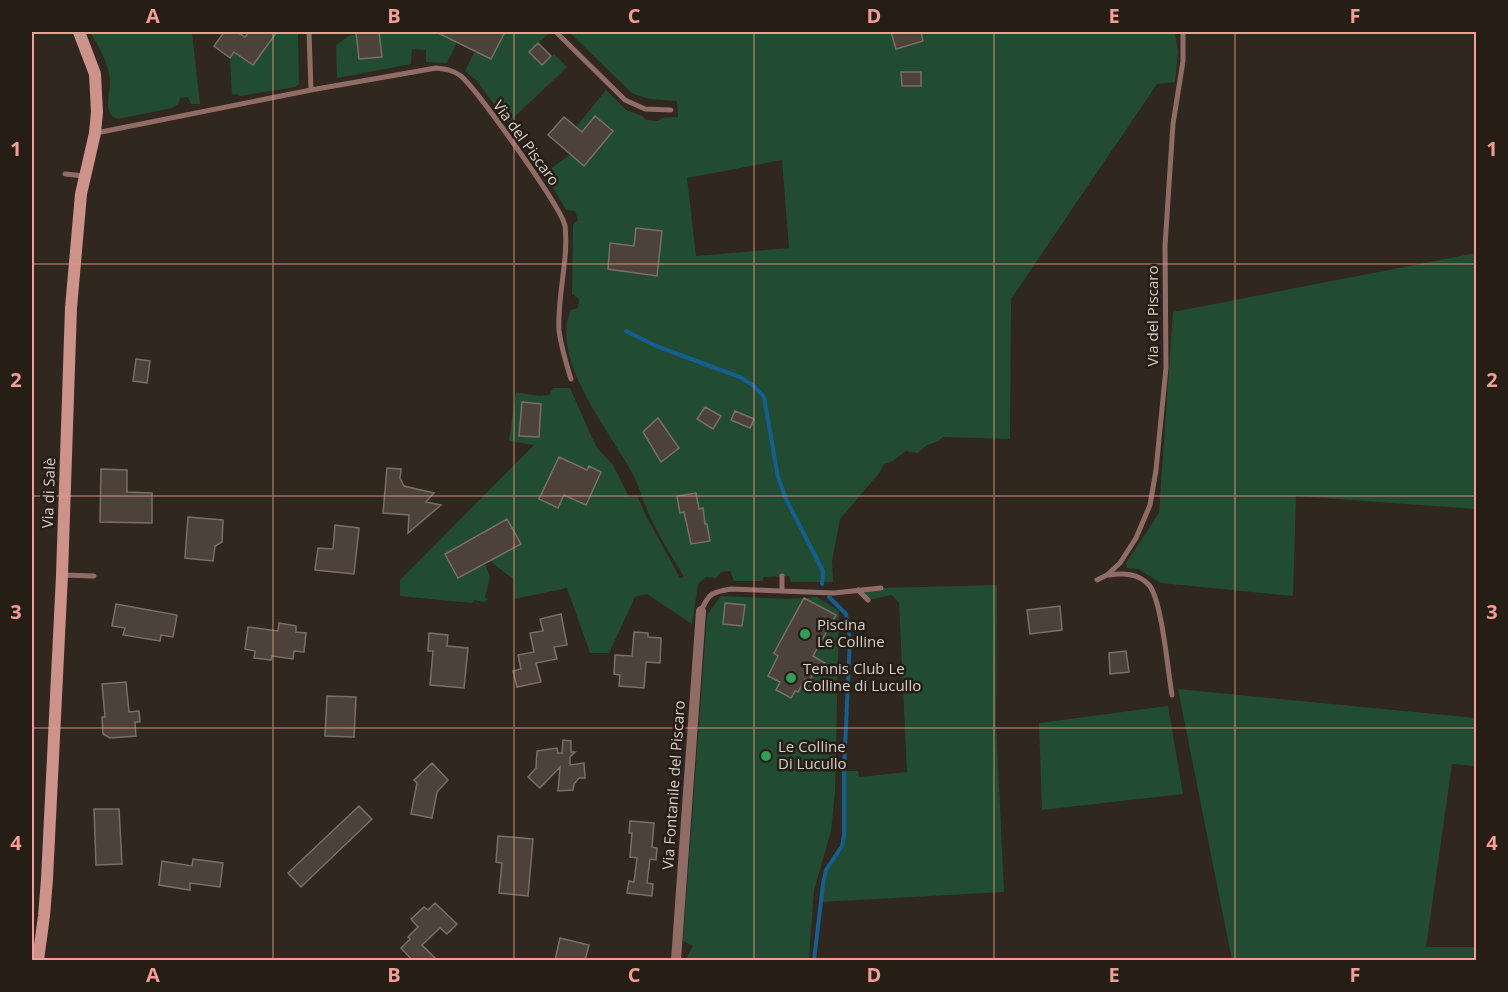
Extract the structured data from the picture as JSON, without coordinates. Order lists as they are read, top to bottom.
{
  "streets": {
    "main road": ["Via di Salè"],
    "street": ["Via Fontanile del Piscaro"],
    "lane": ["Via del Piscaro"]
  },
  "crossings": [
    ["Via del Piscaro", "Via di Salè"]
  ],
  "places": ["Piscina Le Colline", "Tennis Club Le Colline di Lucullo", "Le Colline Di Lucullo"],
  "grid": {
    "columns": [
      "A",
      "B",
      "C",
      "D",
      "E",
      "F"
    ],
    "rows": [
      "1",
      "2",
      "3",
      "4"
    ]
  }
}
